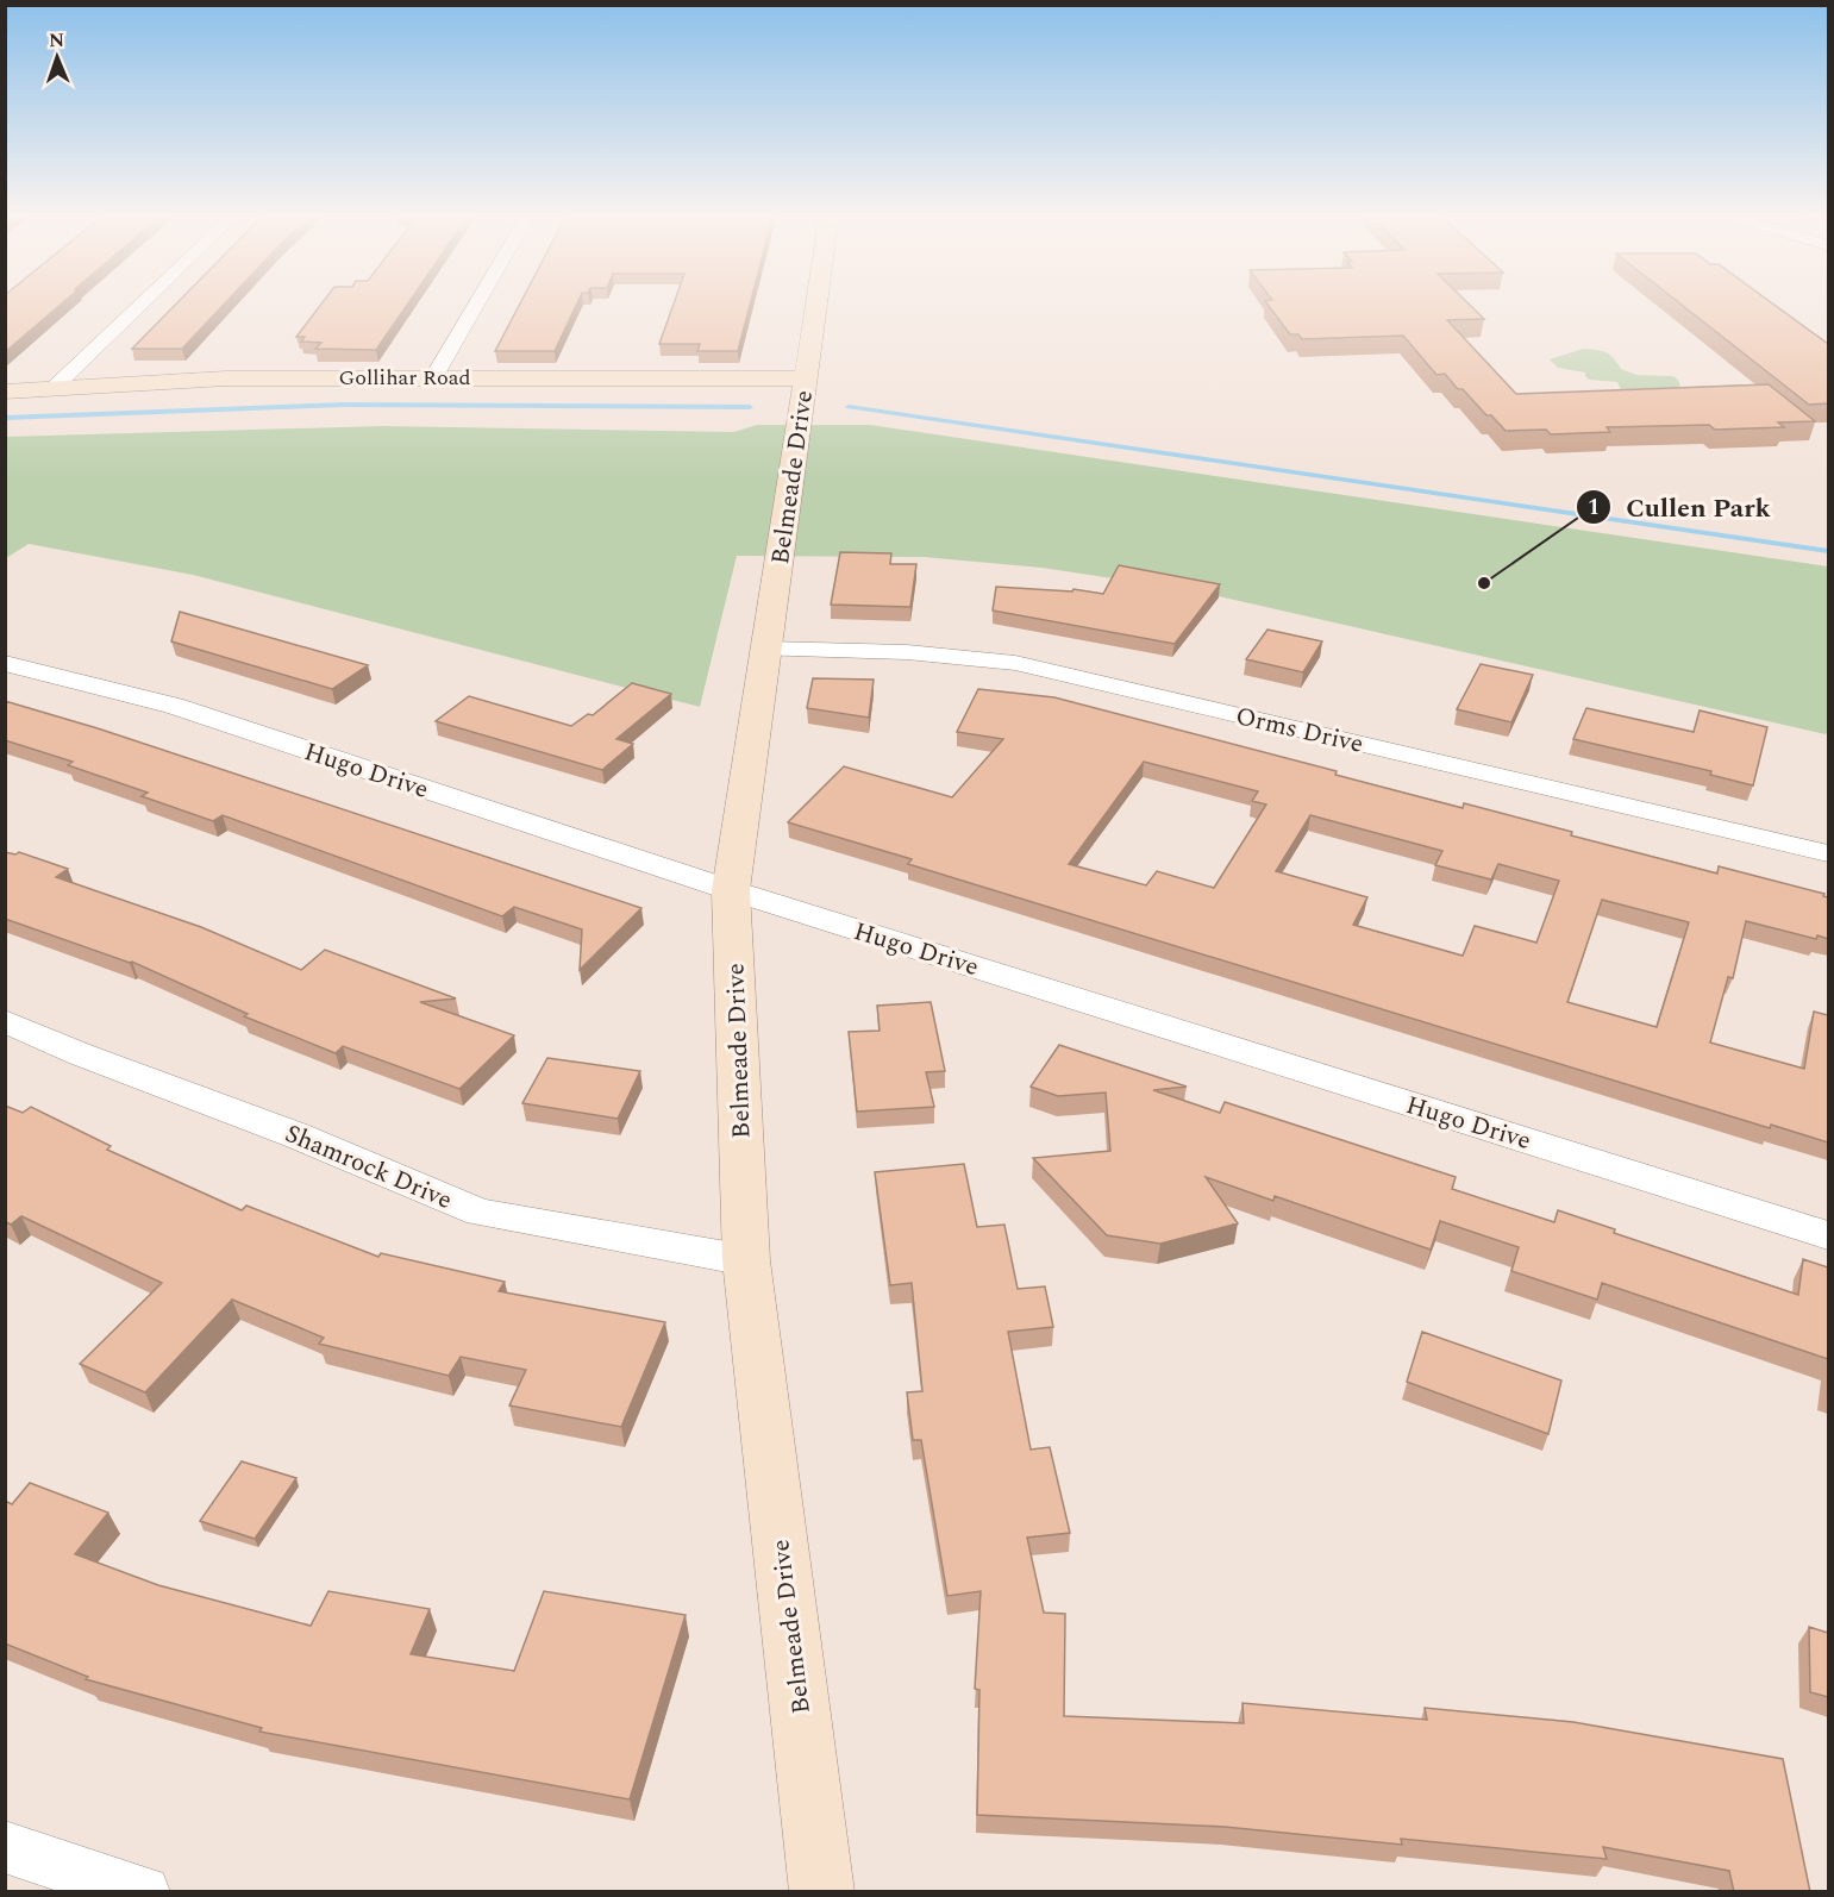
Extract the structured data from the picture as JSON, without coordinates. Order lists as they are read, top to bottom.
{
  "streets": {
    "street": [
      "Gollihar Road",
      "Belmeade Drive",
      "Orms Drive",
      "Hugo Drive",
      "Shamrock Drive"
    ]
  },
  "crossings": [
    ["Gollihar Road", "Belmeade Drive"],
    ["Belmeade Drive", "Orms Drive"],
    ["Belmeade Drive", "Hugo Drive"],
    ["Belmeade Drive", "Shamrock Drive"]
  ],
  "places": ["Cullen Park"],
  "north": "top"
}
